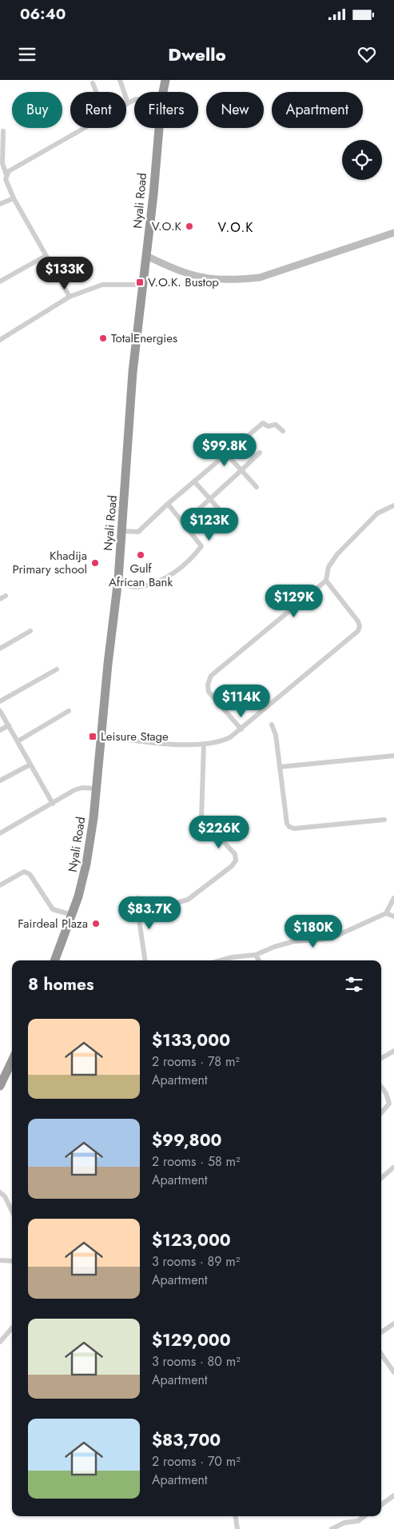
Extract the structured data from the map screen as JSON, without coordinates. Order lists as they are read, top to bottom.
{
  "streets": {
    "highway": ["Nyali Road"]
  },
  "districts": ["V.O.K"],
  "places": {
    "other": [
      "V.O.K",
      "TotalEnergies",
      "Gulf African Bank",
      "Khadija Primary school",
      "Fairdeal Plaza"
    ],
    "transit": ["V.O.K. Bustop", "Leisure Stage"]
  },
  "page": {
    "status": "06:40",
    "header": "Dwello",
    "chip": [
      "Buy",
      "Rent",
      "Filters",
      "New",
      "Apartment"
    ],
    "price": [
      "$133K",
      "$99.8K",
      "$123K",
      "$129K",
      "$114K",
      "$226K",
      "$83.7K",
      "$180K"
    ],
    "heading": "8 homes",
    "list": [
      {
        "name": "$133,000",
        "note": "2 rooms · 78 m² · Apartment"
      },
      {
        "name": "$99,800",
        "note": "2 rooms · 58 m² · Apartment"
      },
      {
        "name": "$123,000",
        "note": "3 rooms · 89 m² · Apartment"
      },
      {
        "name": "$129,000",
        "note": "3 rooms · 80 m² · Apartment"
      },
      {
        "name": "$83,700",
        "note": "2 rooms · 70 m² · Apartment"
      }
    ]
  }
}
